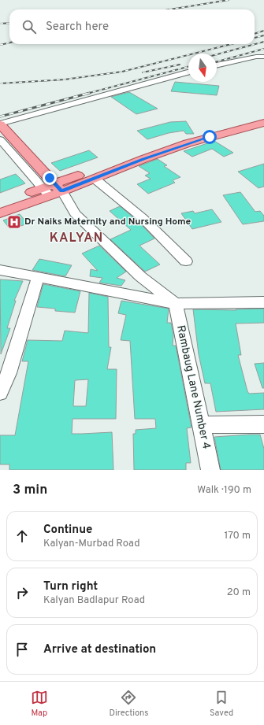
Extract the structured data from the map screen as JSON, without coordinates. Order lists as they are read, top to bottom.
{
  "streets": {
    "street": ["Rambaug Lane Number 4"]
  },
  "districts": ["KALYAN"],
  "places": {
    "hospital": ["Dr Naiks Maternity and Nursing Home"]
  },
  "north": "bottom",
  "page": {
    "search": "Search here",
    "heading": ["3 min", "Walk · 190 m"],
    "list": [
      ["Continue", "Kalyan-Murbad Road", "170 m"],
      ["Turn right", "Kalyan Badlapur Road", "20 m"],
      "Arrive at destination"
    ],
    "nav": ["Map", "Directions", "Saved"]
  }
}
